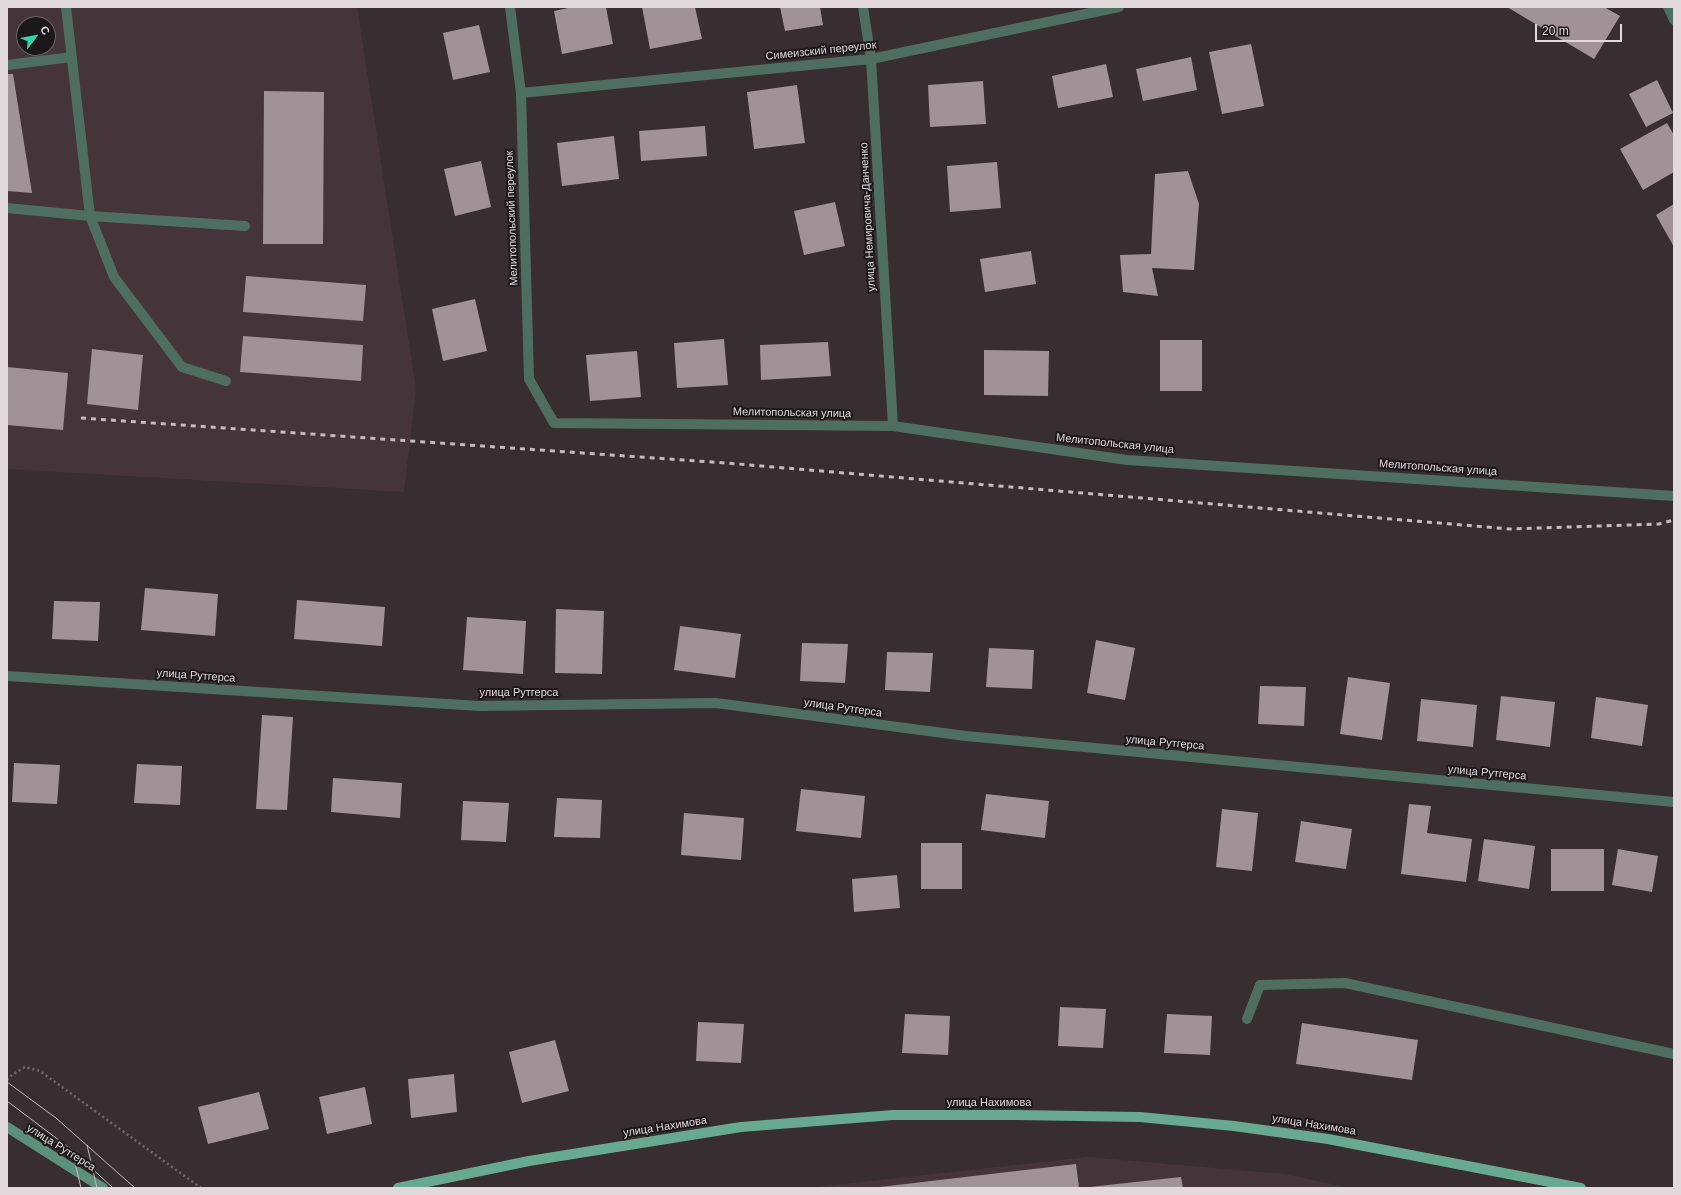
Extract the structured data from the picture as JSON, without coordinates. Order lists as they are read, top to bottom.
{
  "streets": {
    "main road": ["улица Рутгерса", "улица Нахимова"],
    "lane": [
      "Симеизский переулок",
      "улица Немировича-Данченко",
      "Мелитопольский переулок",
      "Мелитопольская улица"
    ]
  },
  "crossings": [
    ["Симеизский переулок", "улица Немировича-Данченко"],
    ["Симеизский переулок", "Мелитопольский переулок"],
    ["улица Немировича-Данченко", "Мелитопольская улица"],
    ["Мелитопольский переулок", "Мелитопольская улица"]
  ],
  "scale_bar": "20 m",
  "north": "top right"
}
